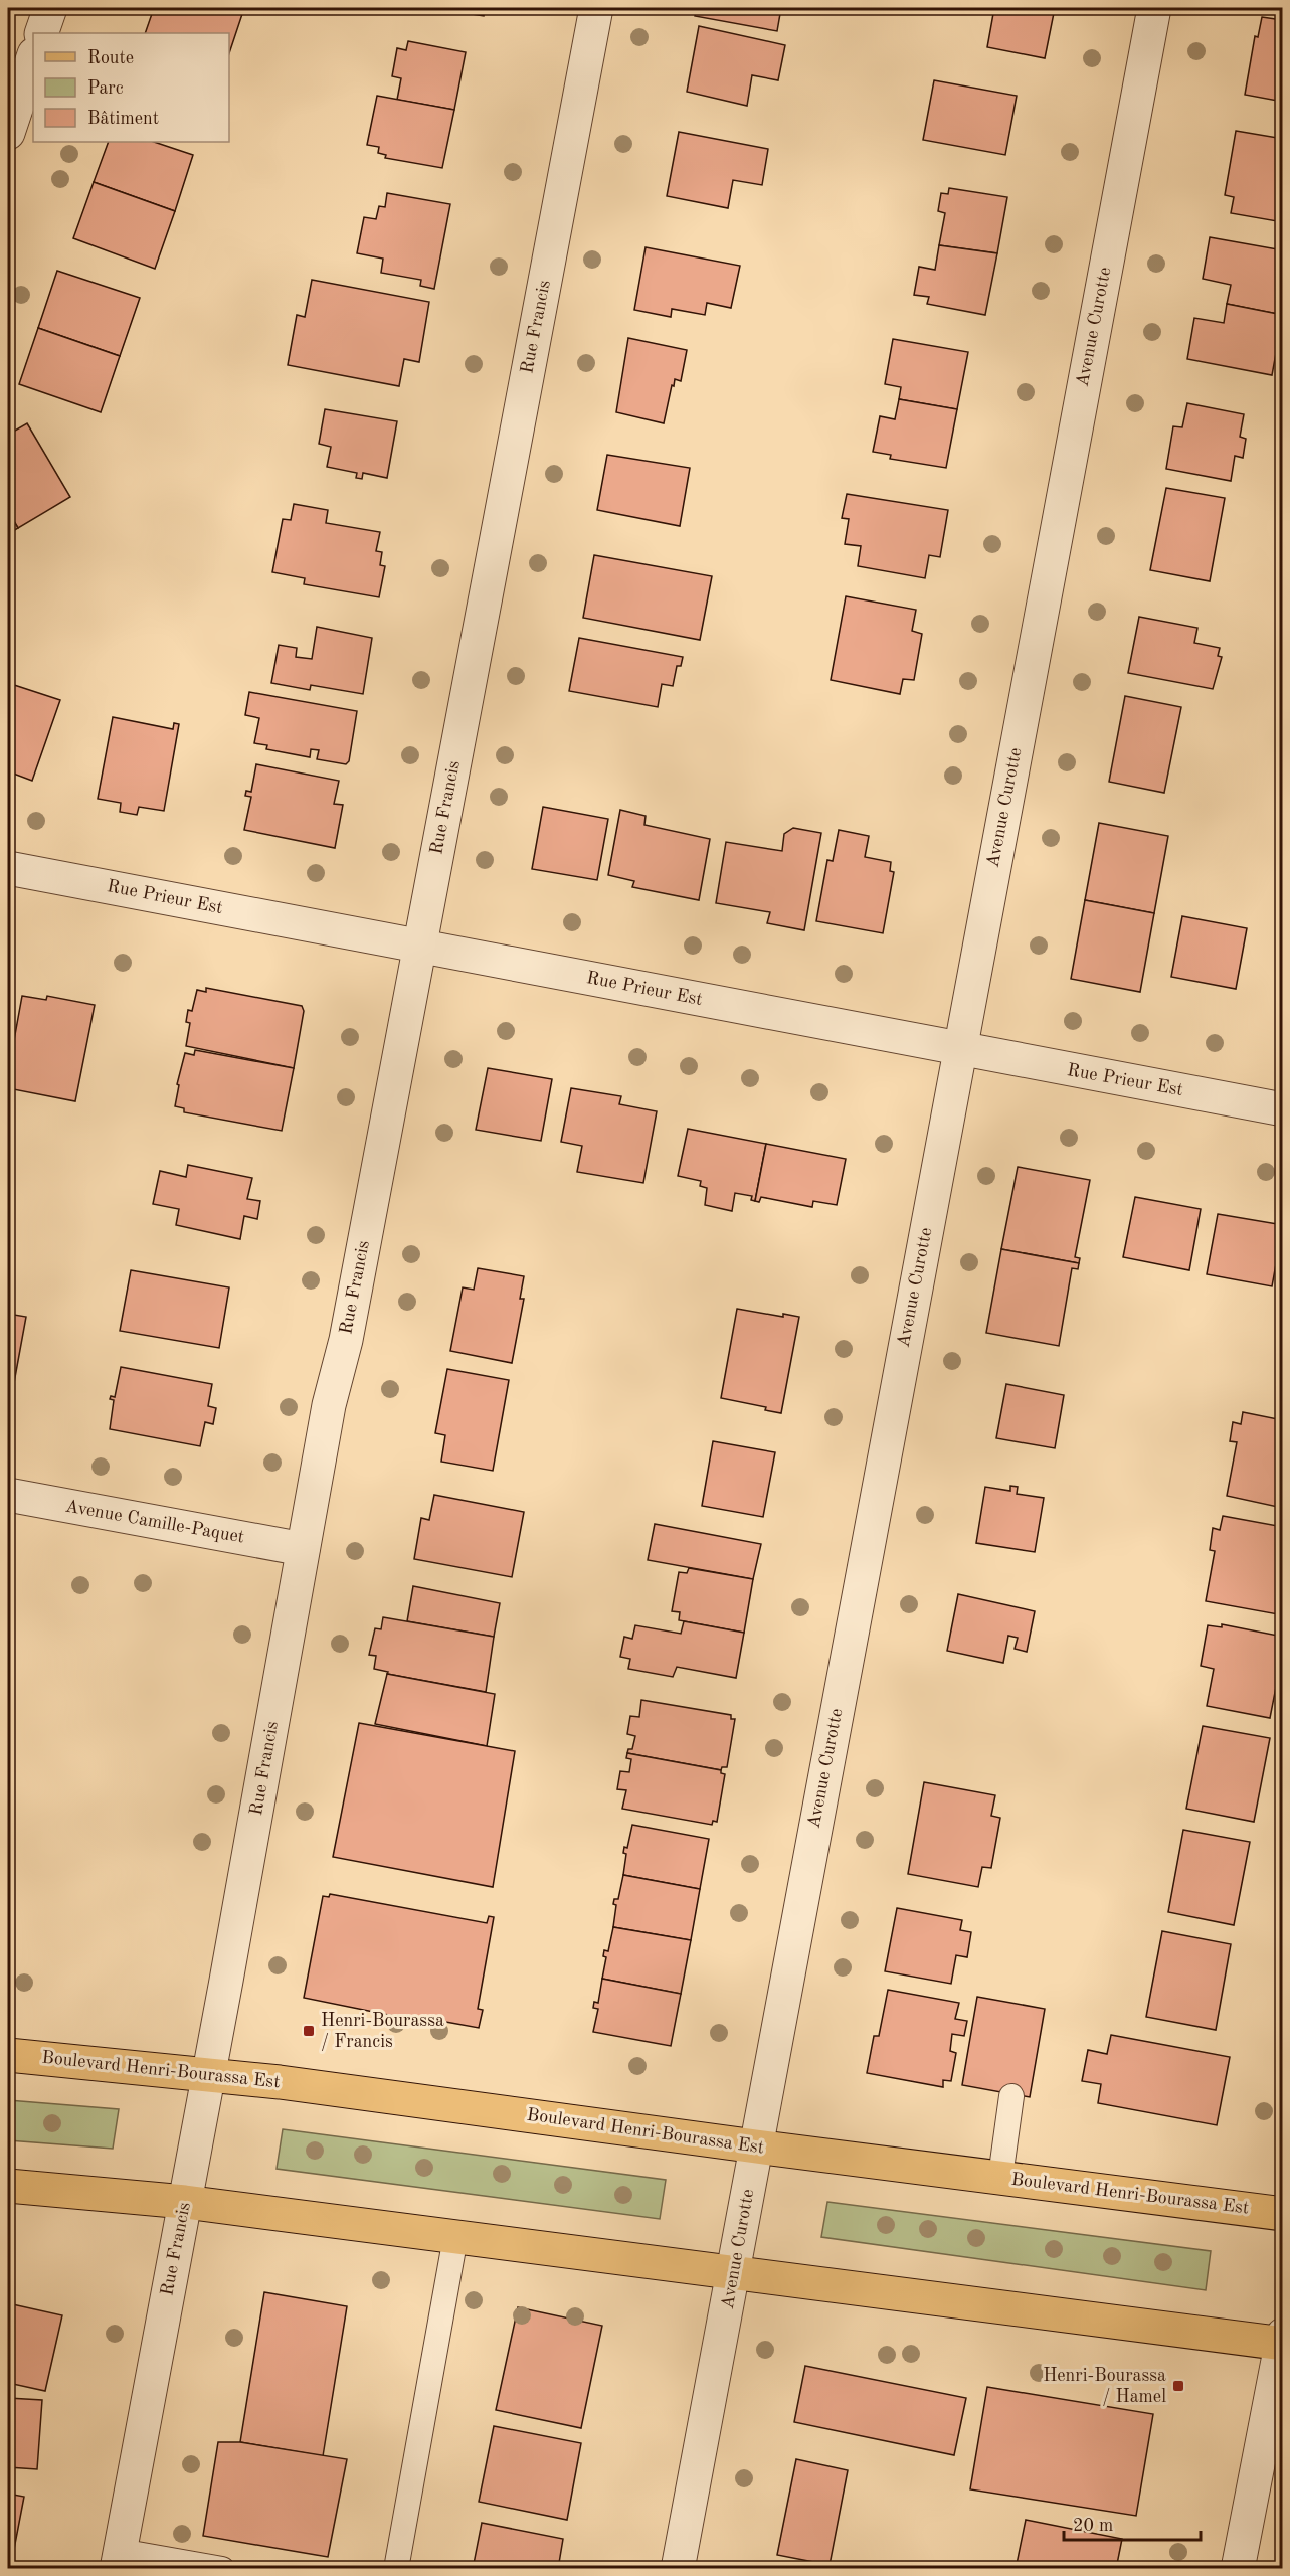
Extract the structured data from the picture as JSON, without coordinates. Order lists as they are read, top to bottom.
{
  "streets": {
    "main road": ["Boulevard Henri-Bourassa Est"],
    "street": [
      "Rue Francis",
      "Avenue Curotte",
      "Rue Prieur Est",
      "Avenue Camille-Paquet"
    ]
  },
  "crossings": [
    ["Rue Francis", "Rue Prieur Est"],
    ["Rue Francis", "Avenue Camille-Paquet"],
    ["Rue Francis", "Boulevard Henri-Bourassa Est"],
    ["Avenue Curotte", "Rue Prieur Est"],
    ["Avenue Curotte", "Boulevard Henri-Bourassa Est"]
  ],
  "places": {
    "transit": ["Henri-Bourassa / Francis", "Henri-Bourassa / Hamel"]
  },
  "legend": ["Route", "Parc", "Bâtiment"],
  "scale_bar": "20 m"
}
